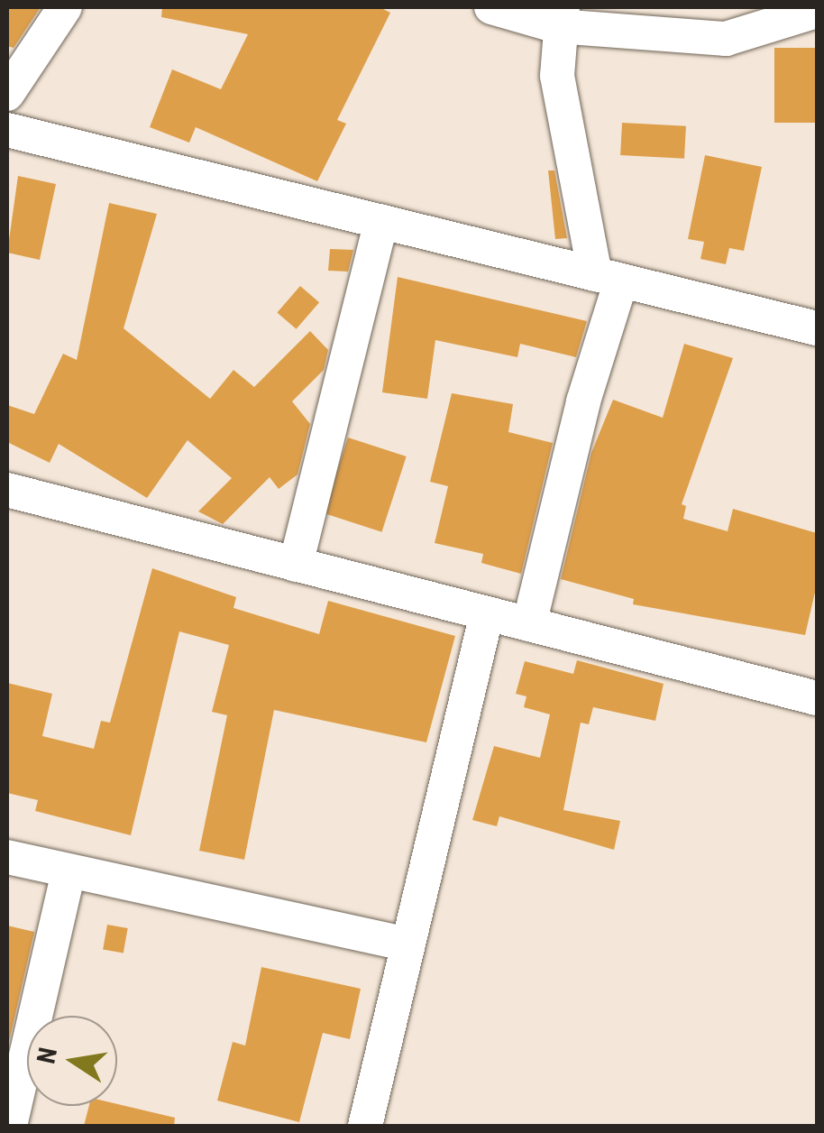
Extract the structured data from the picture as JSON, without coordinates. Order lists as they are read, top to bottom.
{
  "north": "left"
}
